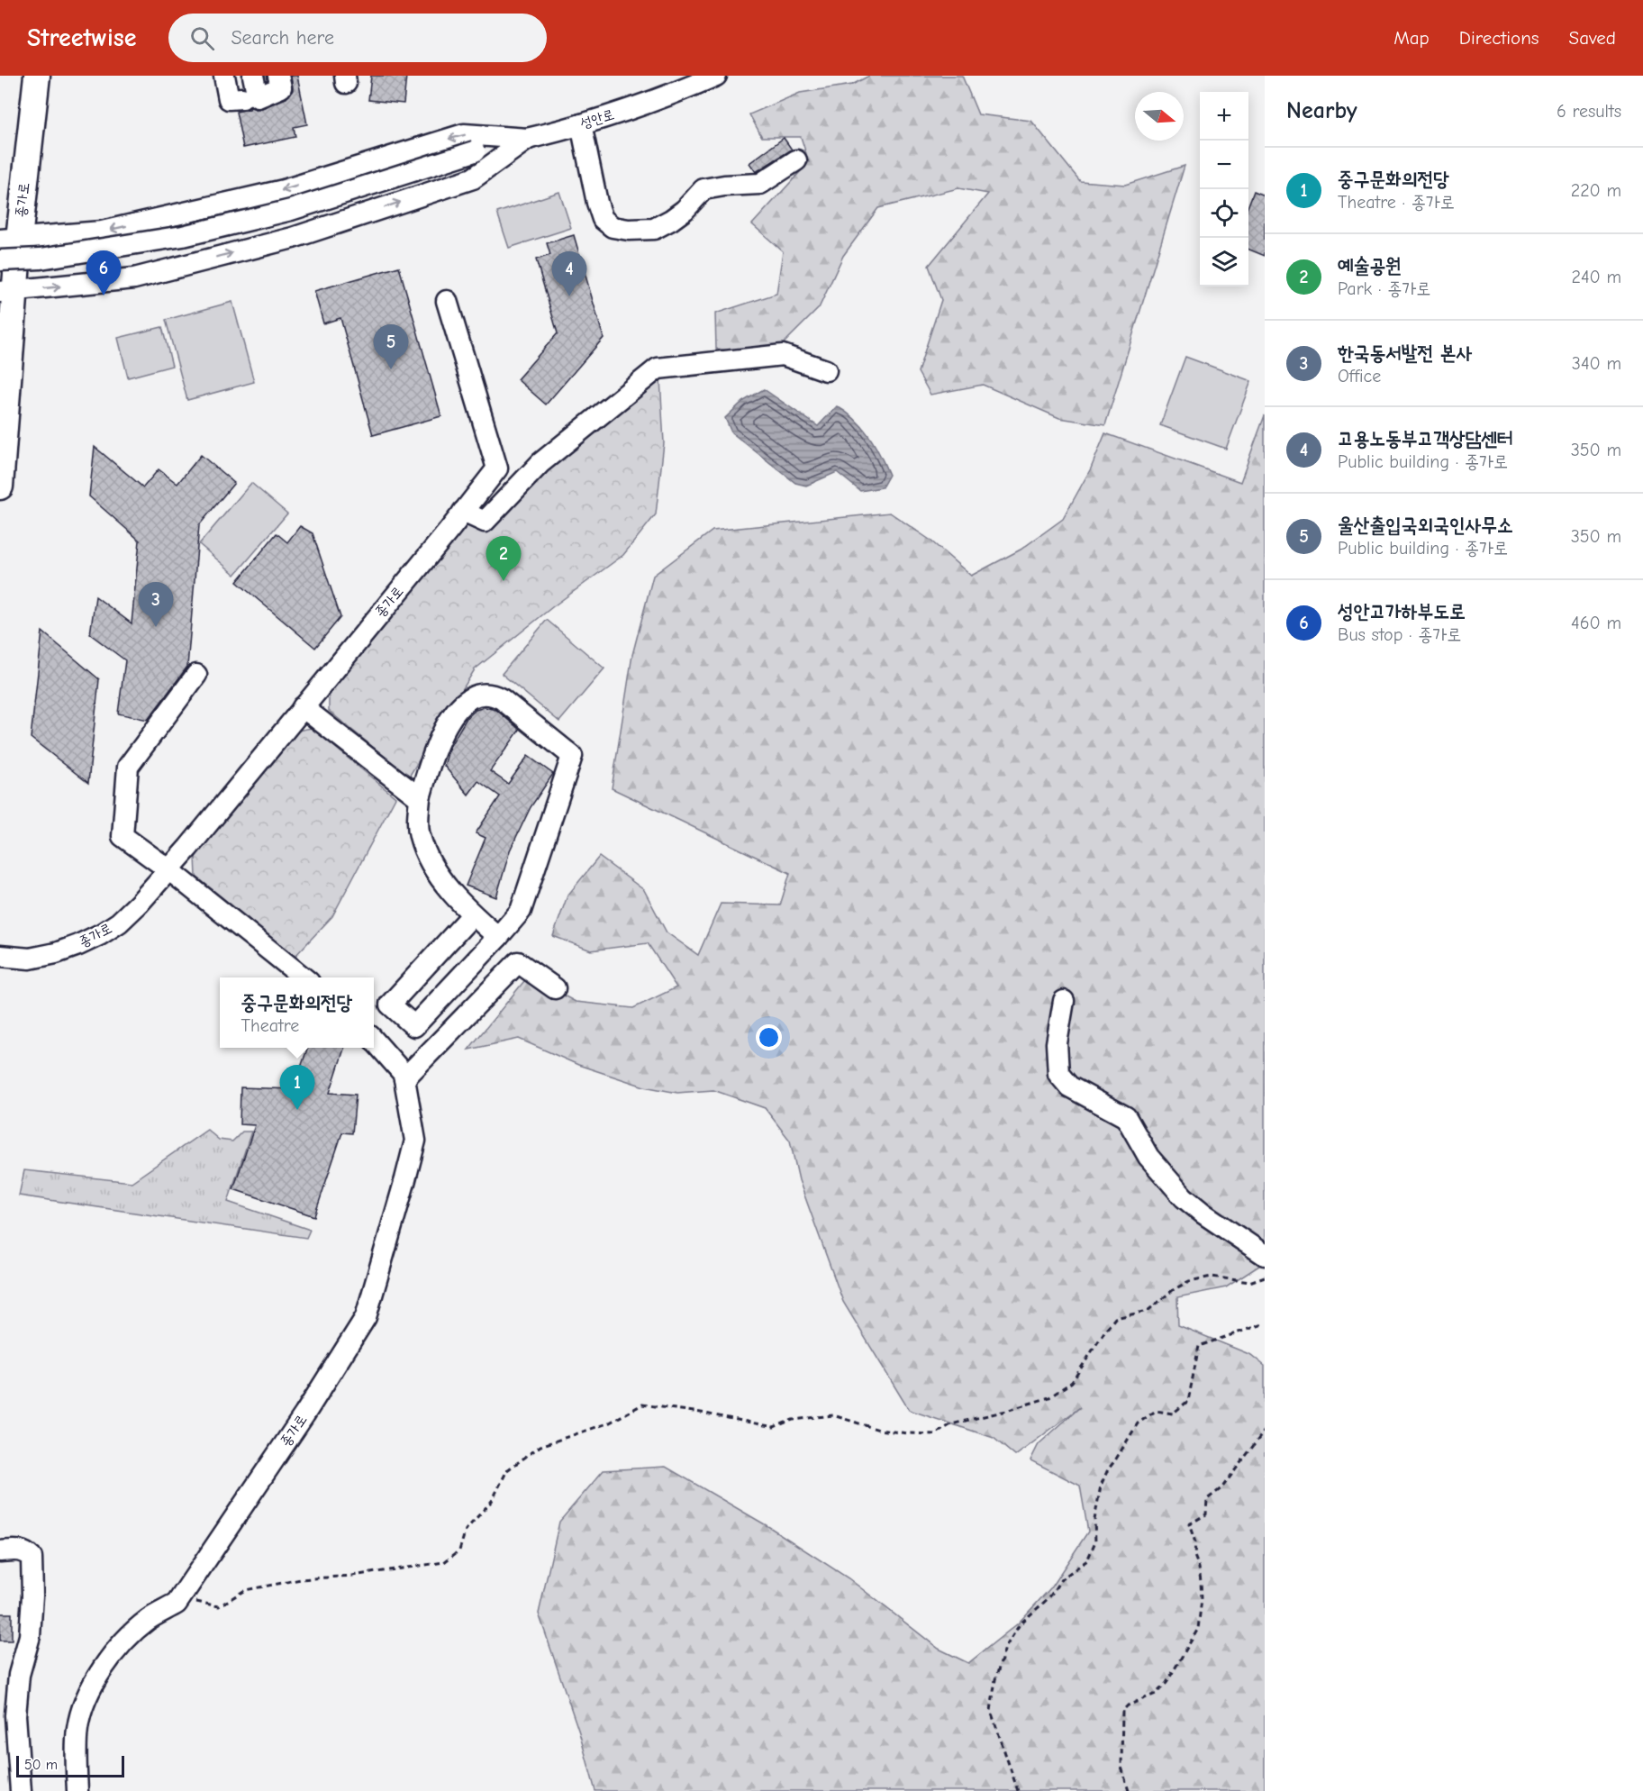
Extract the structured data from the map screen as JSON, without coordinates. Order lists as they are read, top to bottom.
{
  "streets": {
    "main road": ["종가로"],
    "street": ["성안로"]
  },
  "scale_bar": "50 m",
  "north": "right",
  "page": {
    "header": "Streetwise",
    "search": "Search here",
    "nav": ["Map", "Directions", "Saved"],
    "heading": ["Nearby", "6 results"],
    "map_buttons": ["+", "−"],
    "list": [
      {
        "mark": "1",
        "name": "중구문화의전당",
        "note": "Theatre · 종가로",
        "value": "220 m"
      },
      {
        "mark": "2",
        "name": "예술공원",
        "note": "Park · 종가로",
        "value": "240 m"
      },
      {
        "mark": "3",
        "name": "한국동서발전 본사",
        "note": "Office",
        "value": "340 m"
      },
      {
        "mark": "4",
        "name": "고용노동부고객상담센터",
        "note": "Public building · 종가로",
        "value": "350 m"
      },
      {
        "mark": "5",
        "name": "울산출입국외국인사무소",
        "note": "Public building · 종가로",
        "value": "350 m"
      },
      {
        "mark": "6",
        "name": "성안고가하부도로",
        "note": "Bus stop · 종가로",
        "value": "460 m"
      }
    ],
    "pins": [
      "6",
      "4",
      "5",
      "2",
      "3",
      "1"
    ],
    "popup": ["중구문화의전당", "Theatre"],
    "scale": "50 m"
  }
}
